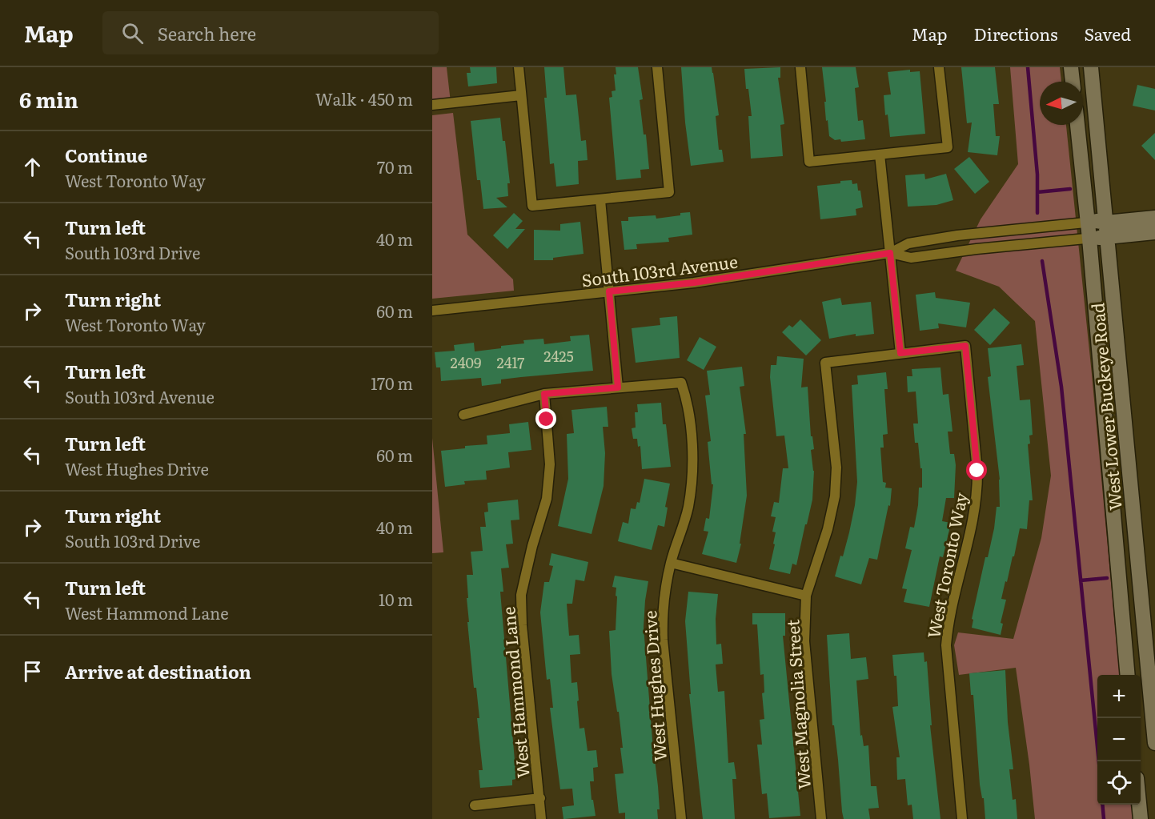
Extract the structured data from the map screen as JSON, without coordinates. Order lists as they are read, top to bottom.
{
  "streets": {
    "main road": ["West Lower Buckeye Road"],
    "street": [
      "South 103rd Avenue",
      "West Toronto Way",
      "West Hughes Drive",
      "West Hammond Lane",
      "West Magnolia Street"
    ]
  },
  "crossings": [
    ["South 103rd Avenue", "West Lower Buckeye Road"],
    ["West Toronto Way", "West Magnolia Street"]
  ],
  "house_numbers": ["2425", "2409", "2417"],
  "north": "left",
  "page": {
    "header": "Map",
    "search": "Search here",
    "nav": ["Map", "Directions", "Saved"],
    "heading": ["6 min", "Walk · 450 m"],
    "list": [
      ["Continue", "West Toronto Way", "70 m"],
      ["Turn left", "South 103rd Drive", "40 m"],
      ["Turn right", "West Toronto Way", "60 m"],
      ["Turn left", "South 103rd Avenue", "170 m"],
      ["Turn left", "West Hughes Drive", "60 m"],
      ["Turn right", "South 103rd Drive", "40 m"],
      ["Turn left", "West Hammond Lane", "10 m"],
      "Arrive at destination"
    ],
    "map_buttons": ["+", "−"]
  }
}
